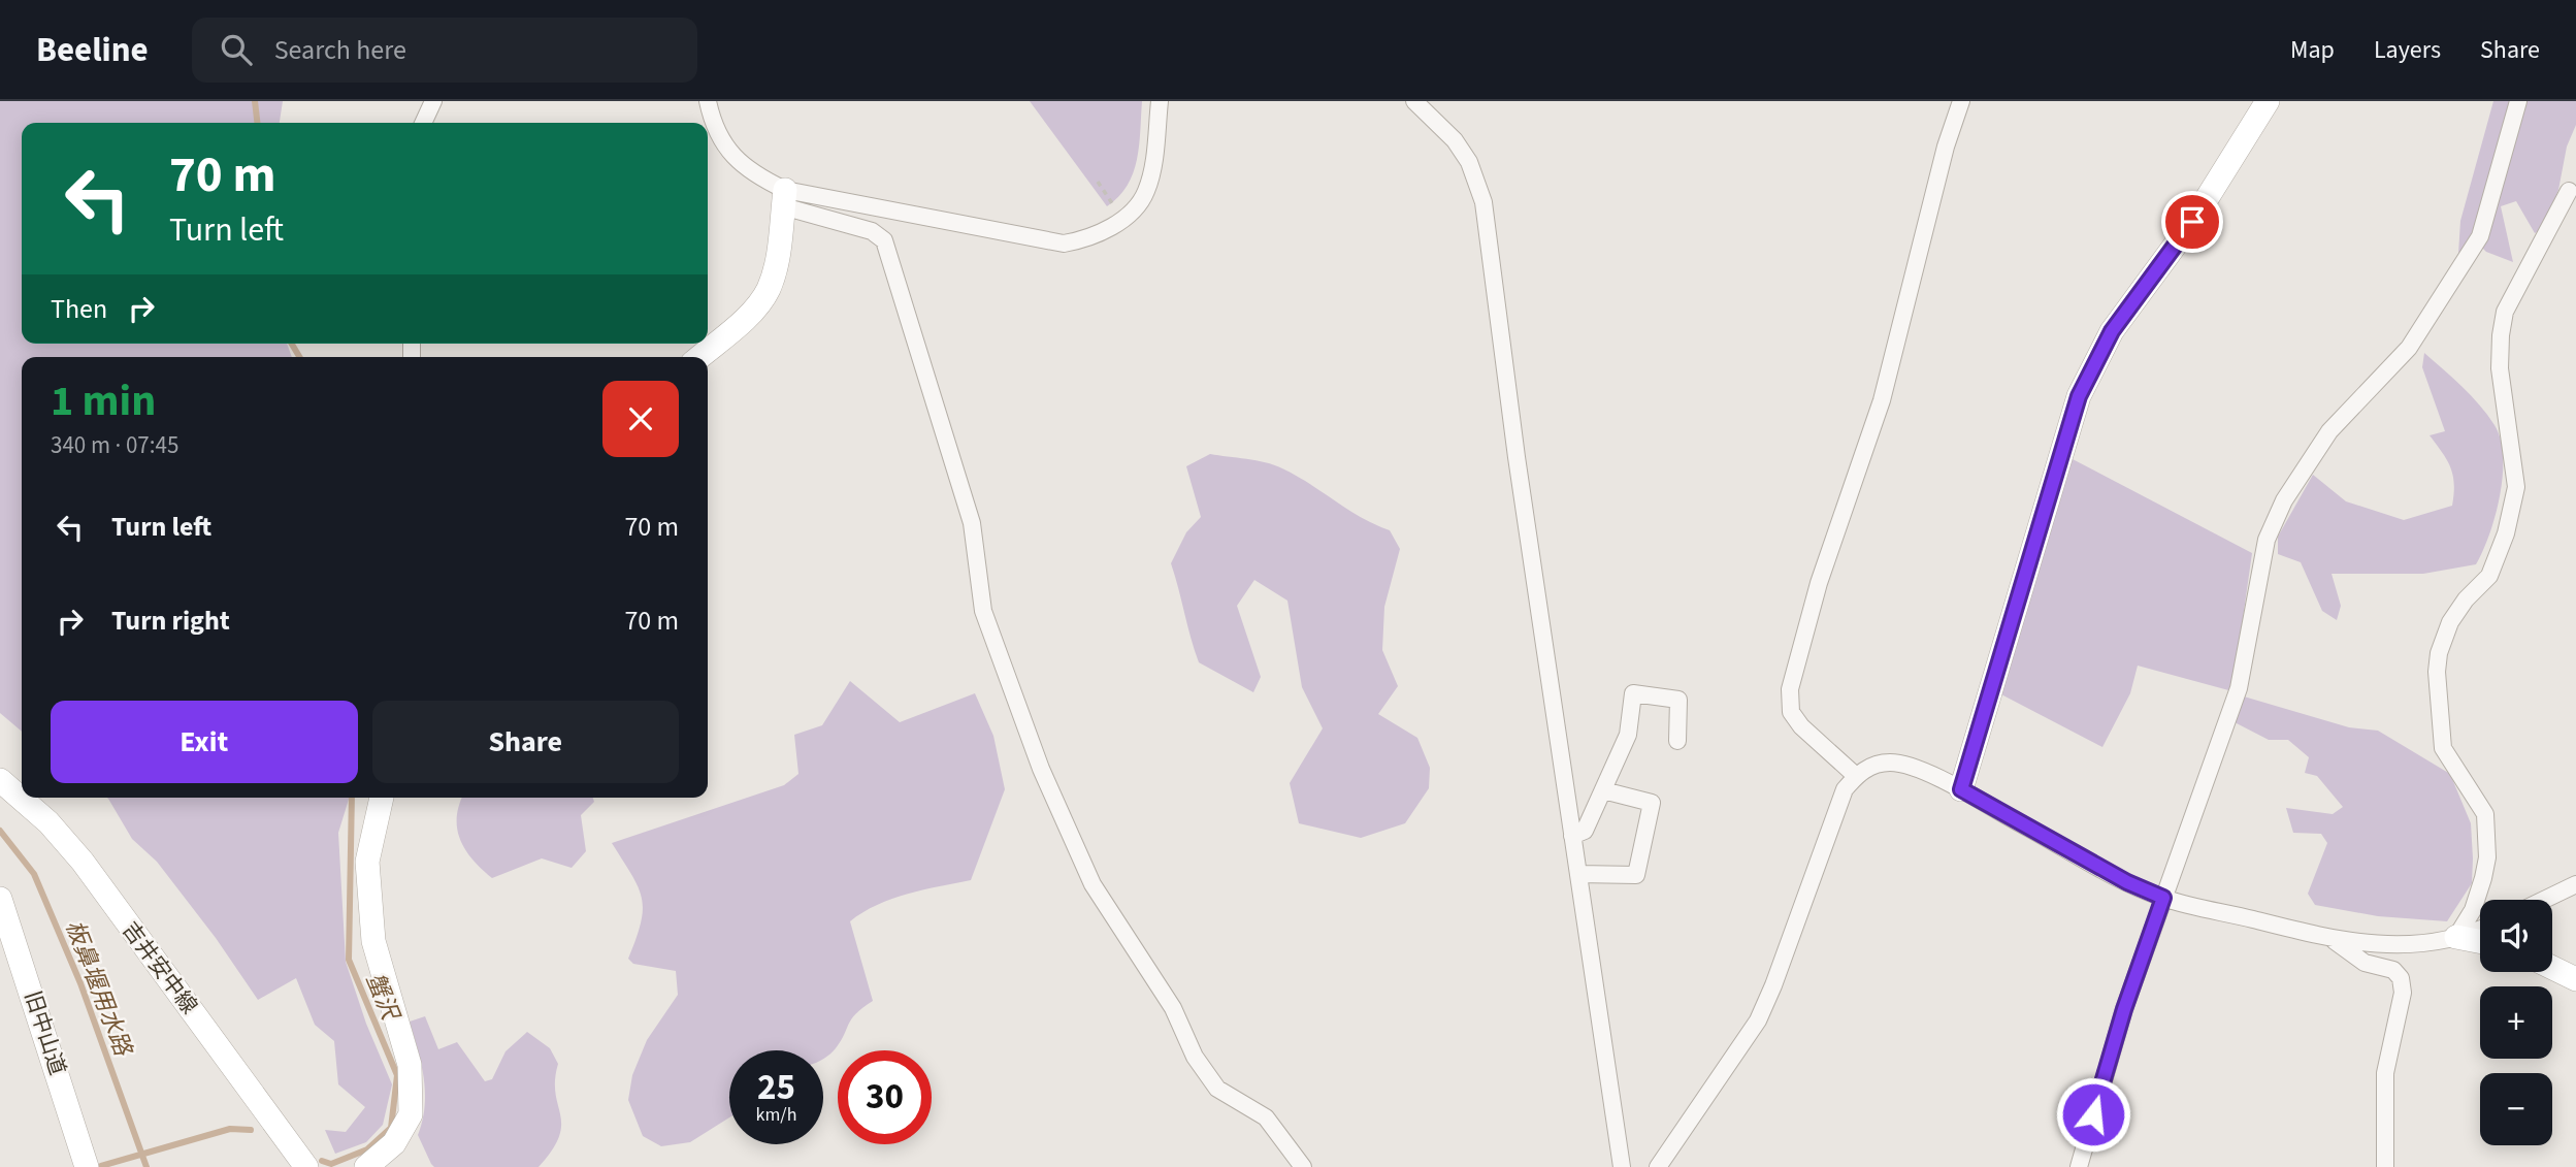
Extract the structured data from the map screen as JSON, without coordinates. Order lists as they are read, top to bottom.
{
  "streets": {
    "street": ["吉井安中線", "旧中山道"]
  },
  "water": ["板鼻堰用水路", "蟹沢"],
  "page": {
    "header": "Beeline",
    "search": "Search here",
    "nav": ["Map", "Layers", "Share"],
    "turn": ["70 m", "Turn left"],
    "then": "Then",
    "heading": ["1 min", "340 m · 07:45"],
    "list": [
      {
        "name": "Turn left",
        "value": "70 m"
      },
      {
        "name": "Turn right",
        "value": "70 m"
      }
    ],
    "buttons": ["Exit", "Share"],
    "map_buttons": ["+", "−"],
    "speed": "25 km/h",
    "limit": "30"
  }
}
